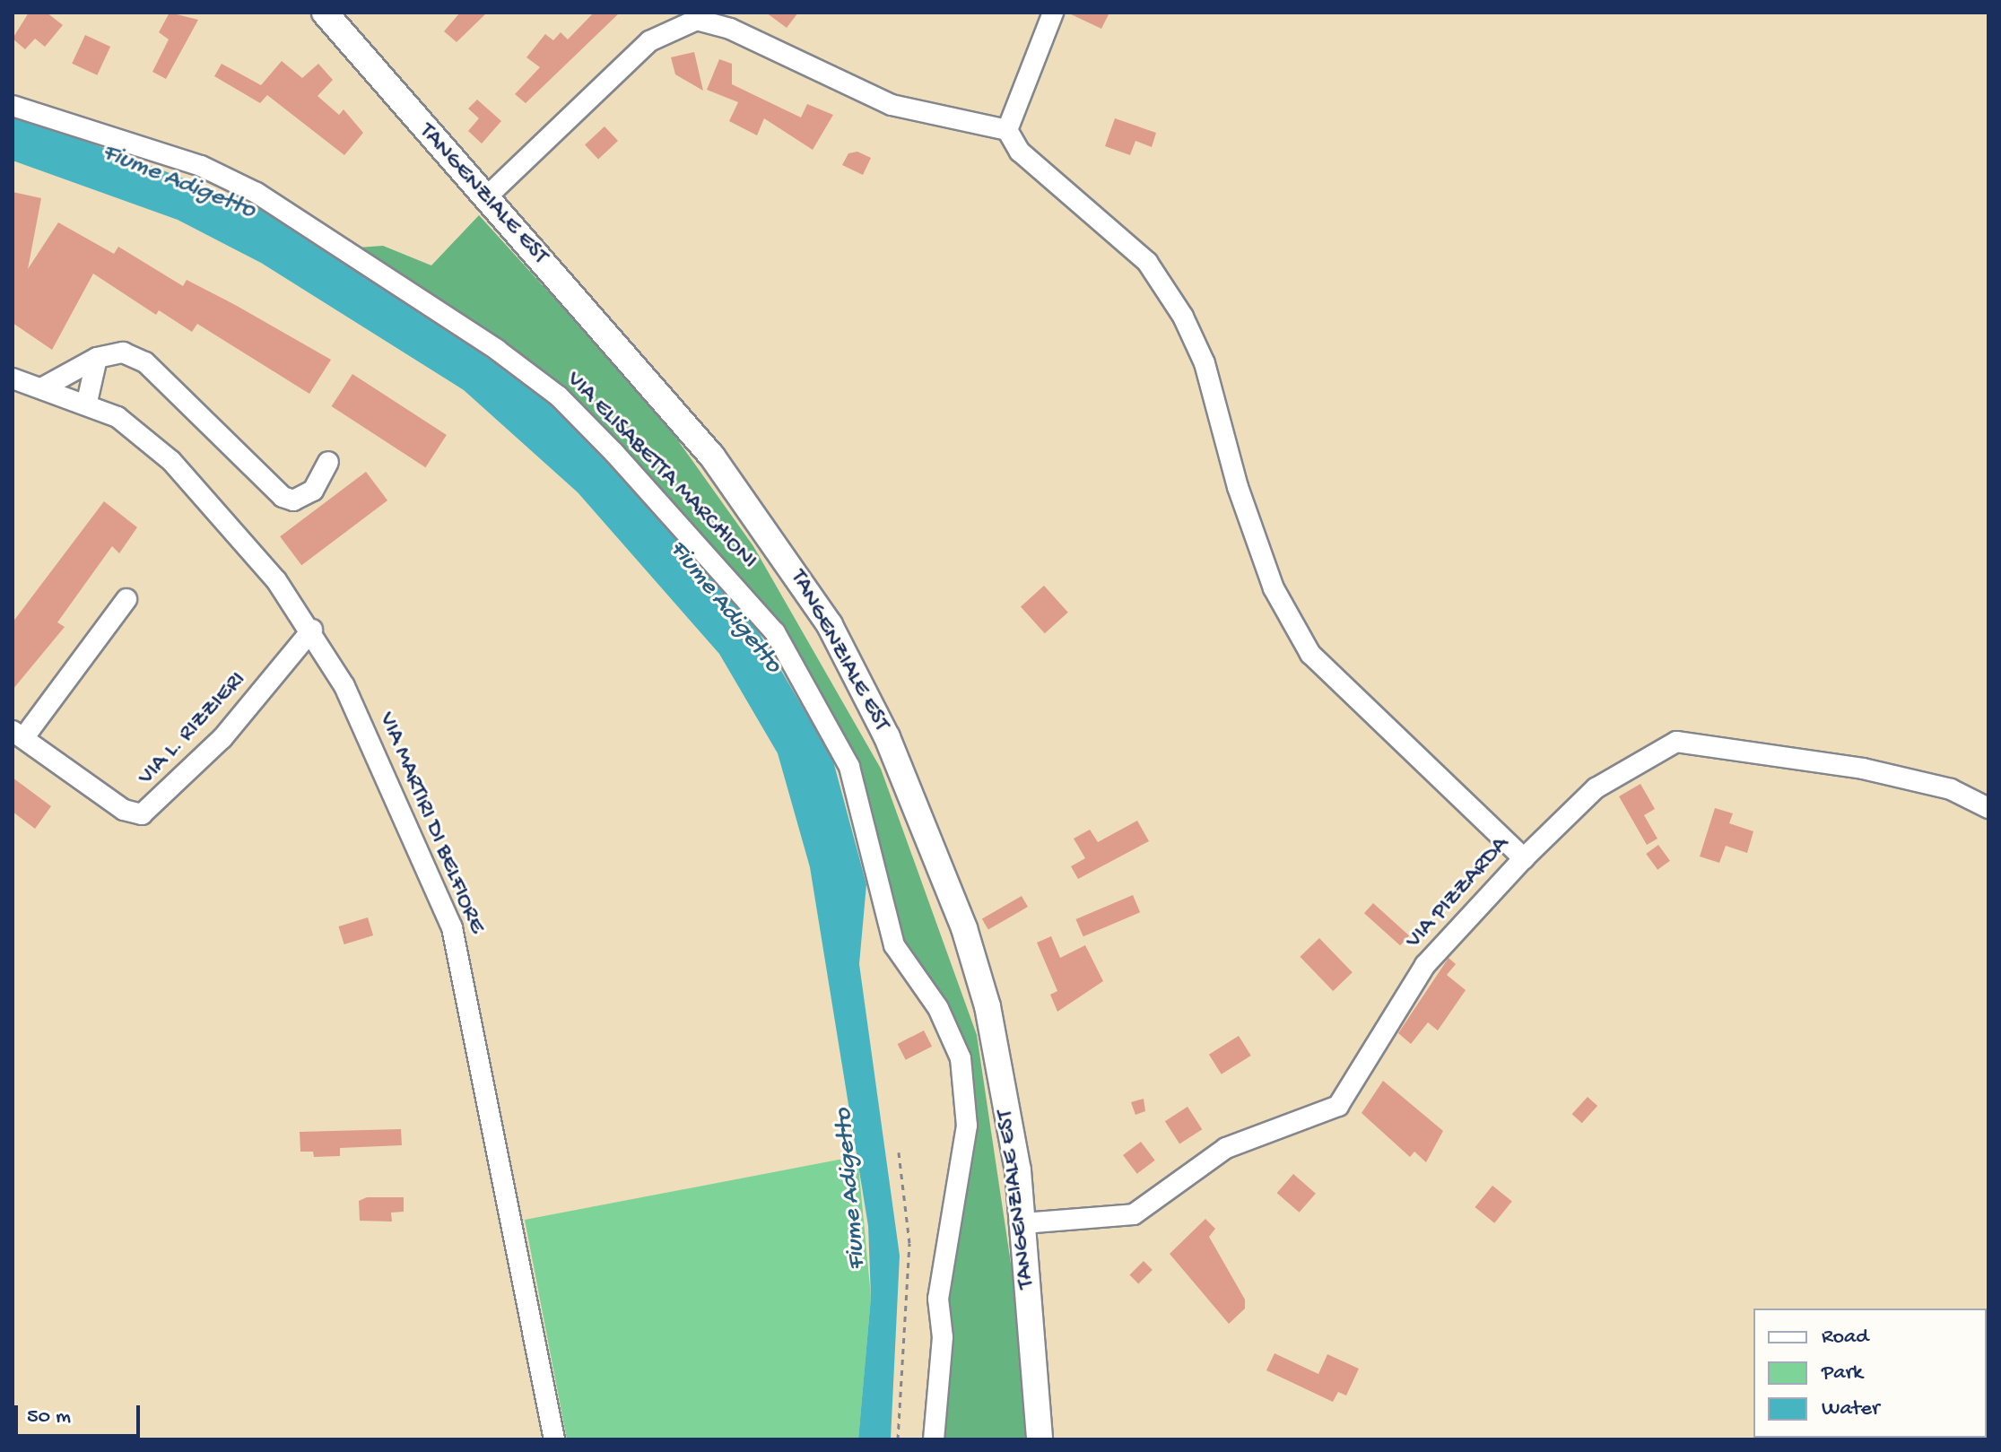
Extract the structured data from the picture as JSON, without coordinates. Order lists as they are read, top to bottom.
{
  "streets": {
    "main road": ["TANGENZIALE EST"],
    "street": [
      "VIA ELISABETTA MARCHIONI",
      "VIA L. RIZZIERI",
      "VIA MARTIRI DI BELFIORE",
      "VIA PIZZARDA"
    ]
  },
  "crossings": [
    ["TANGENZIALE EST", "VIA PIZZARDA"],
    ["VIA L. RIZZIERI", "VIA MARTIRI DI BELFIORE"]
  ],
  "water": ["Fiume Adigetto"],
  "legend": ["Road", "Park", "Water"],
  "scale_bar": "50 m"
}
